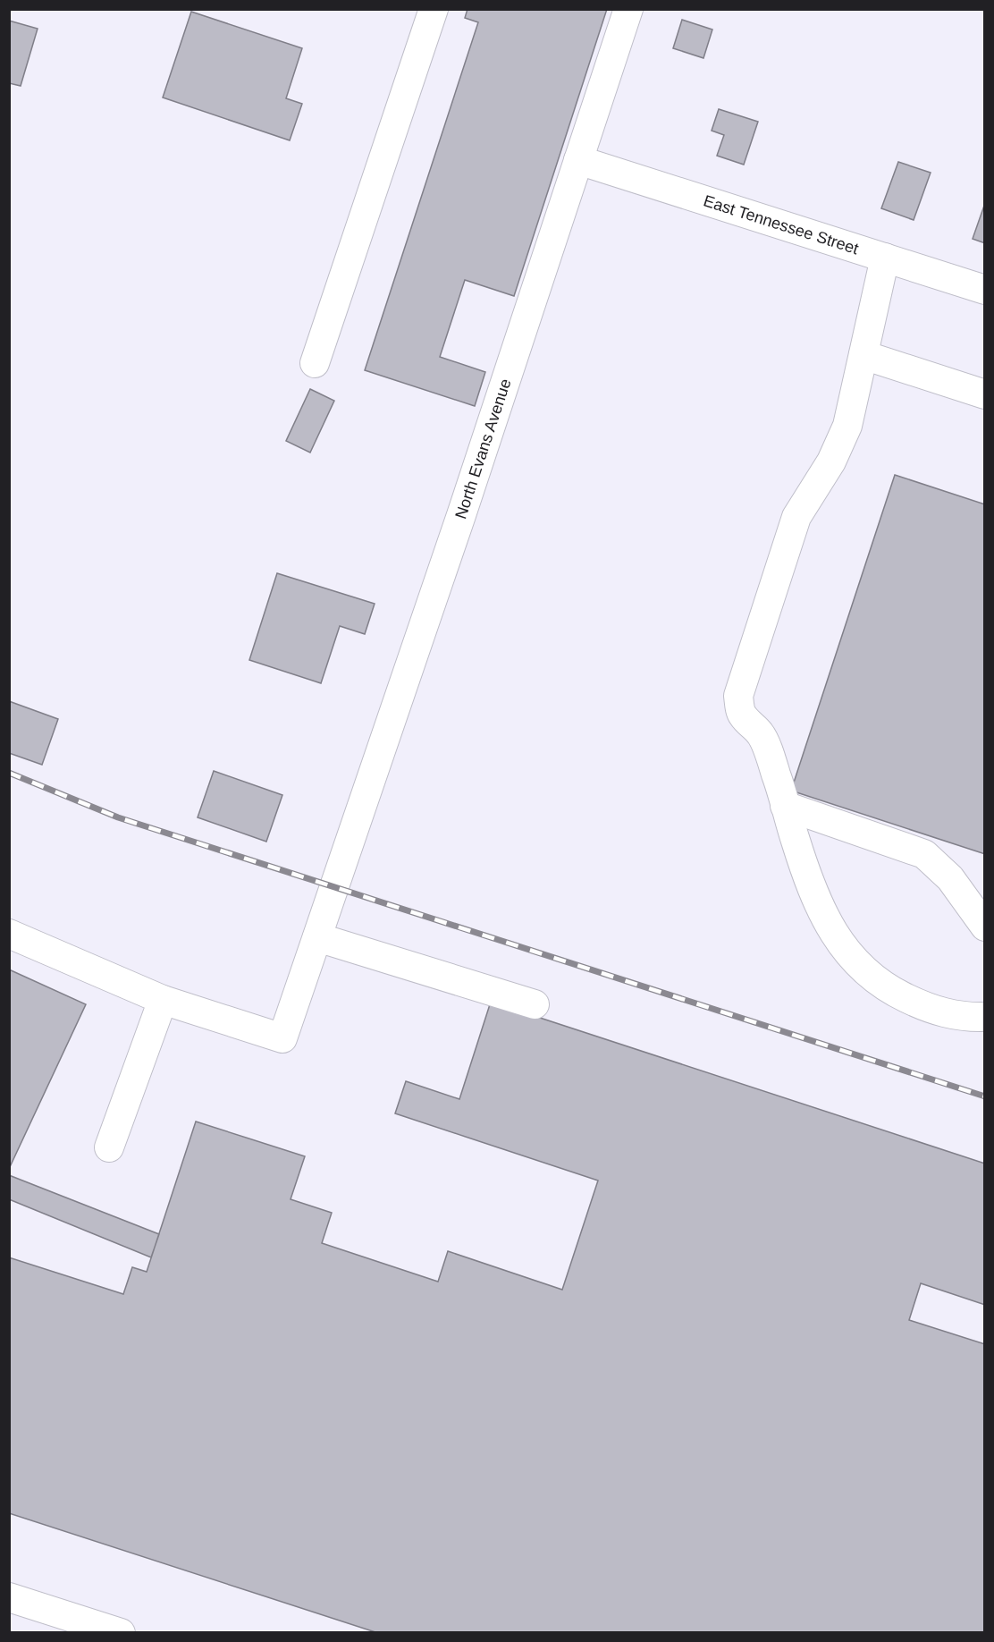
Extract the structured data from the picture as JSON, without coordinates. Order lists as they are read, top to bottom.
{
  "streets": {
    "street": ["East Tennessee Street", "North Evans Avenue"]
  },
  "crossings": [
    ["East Tennessee Street", "North Evans Avenue"]
  ]
}
